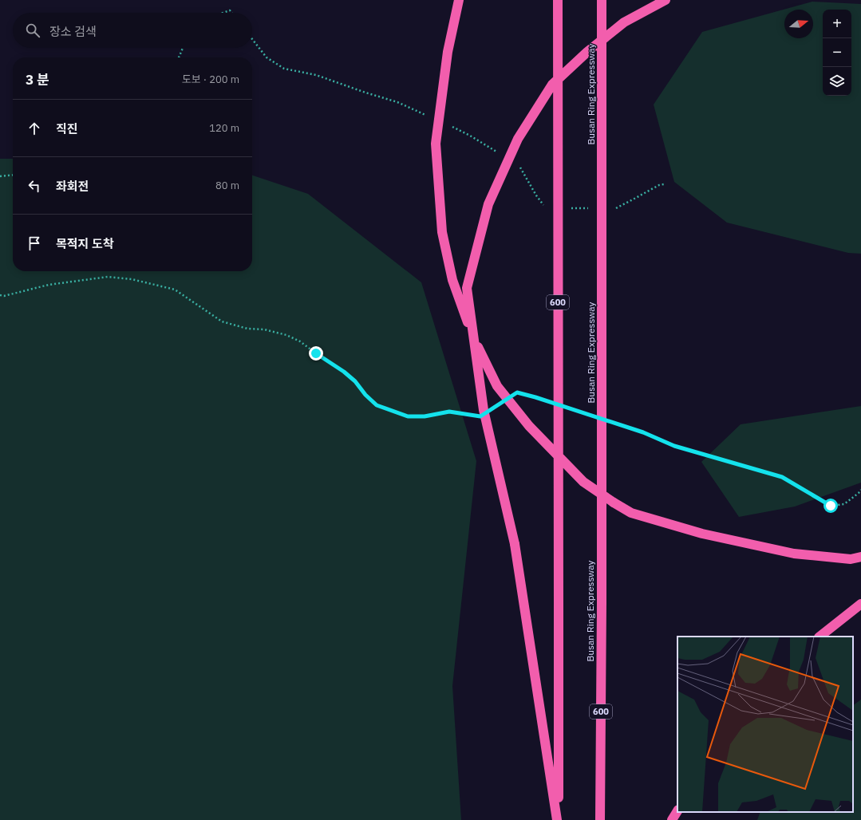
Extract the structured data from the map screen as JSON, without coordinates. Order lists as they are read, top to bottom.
{
  "streets": {
    "highway": ["Busan Ring Expressway", "600"]
  },
  "north": "right",
  "page": {
    "map_buttons": ["+", "−"],
    "search": "장소 검색",
    "heading": ["3 분", "도보 · 200 m"],
    "list": [
      ["직진", "120 m"],
      ["좌회전", "80 m"],
      "목적지 도착"
    ]
  }
}
